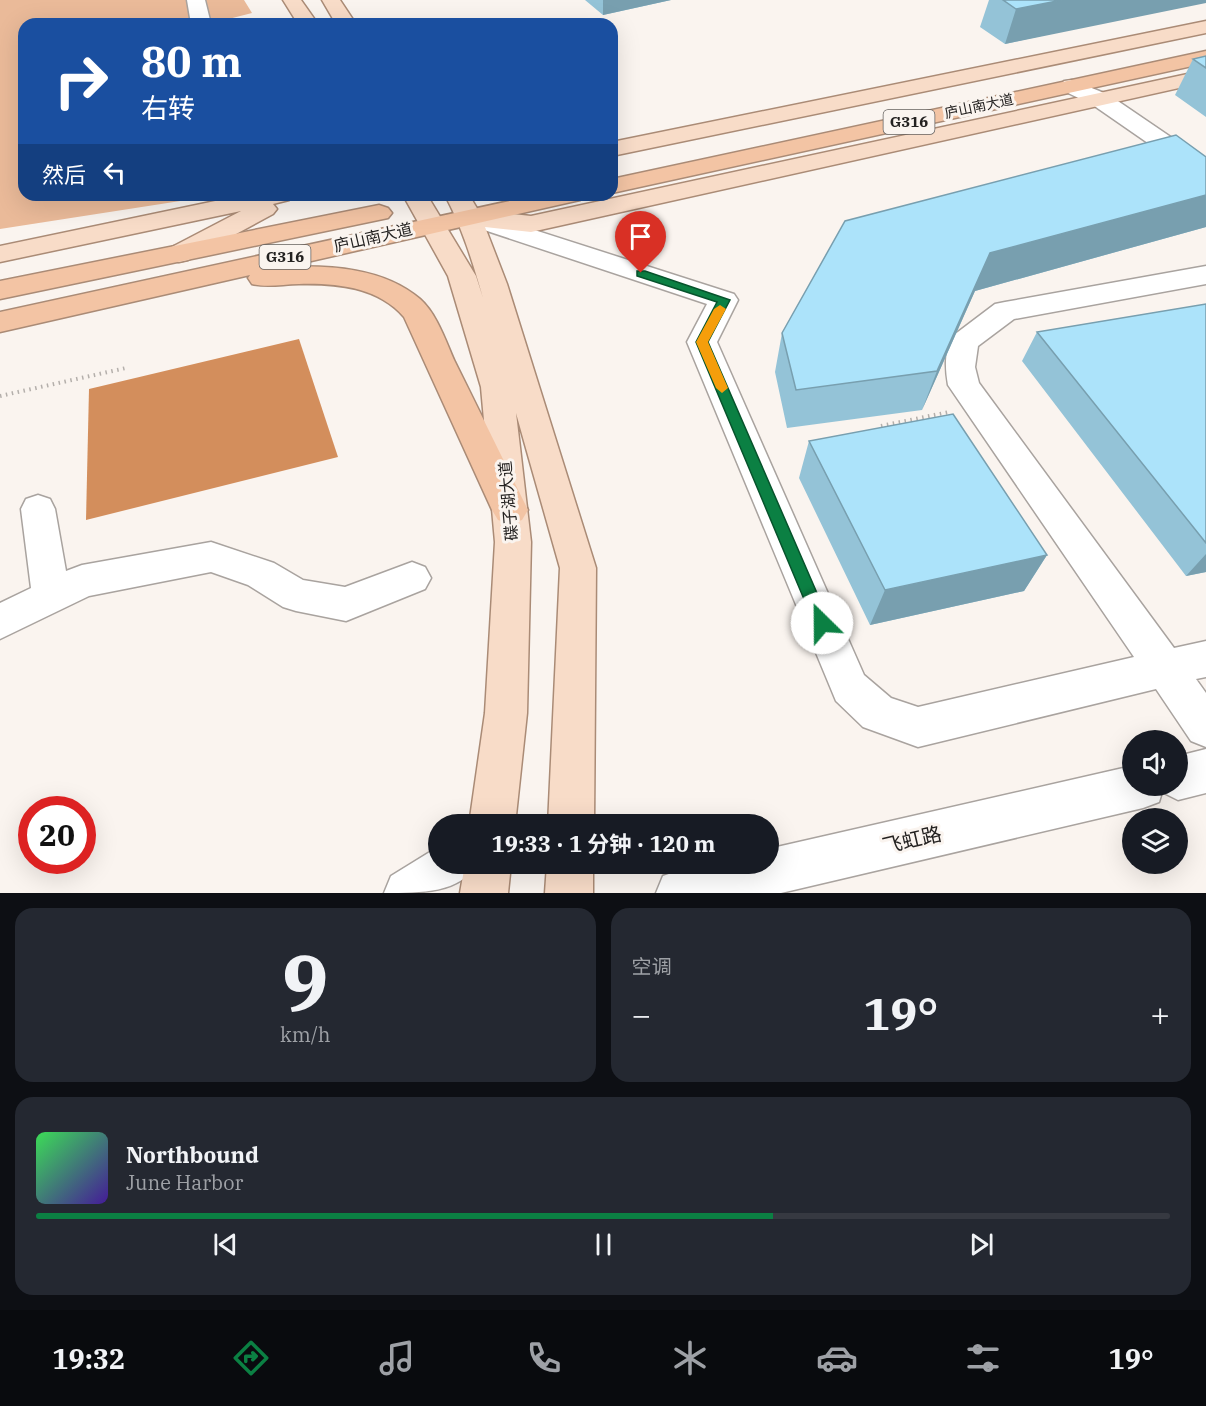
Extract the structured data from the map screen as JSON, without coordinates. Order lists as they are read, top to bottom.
{
  "streets": {
    "highway": ["庐山南大道", "G316"],
    "main road": ["碟子湖大道"],
    "street": ["飞虹路"]
  },
  "crossings": [
    ["庐山南大道", "碟子湖大道"]
  ],
  "page": {
    "turn": ["80 m", "右转"],
    "then": "然后",
    "limit": "20",
    "trip": "19:33 · 1 分钟 · 120 m",
    "tile": [
      ["9", "km/h"],
      "空调"
    ],
    "heat": ["−", "19°", "+"],
    "song": ["Northbound", "June Harbor"],
    "tabs": ["19:32", "19°"]
  }
}
